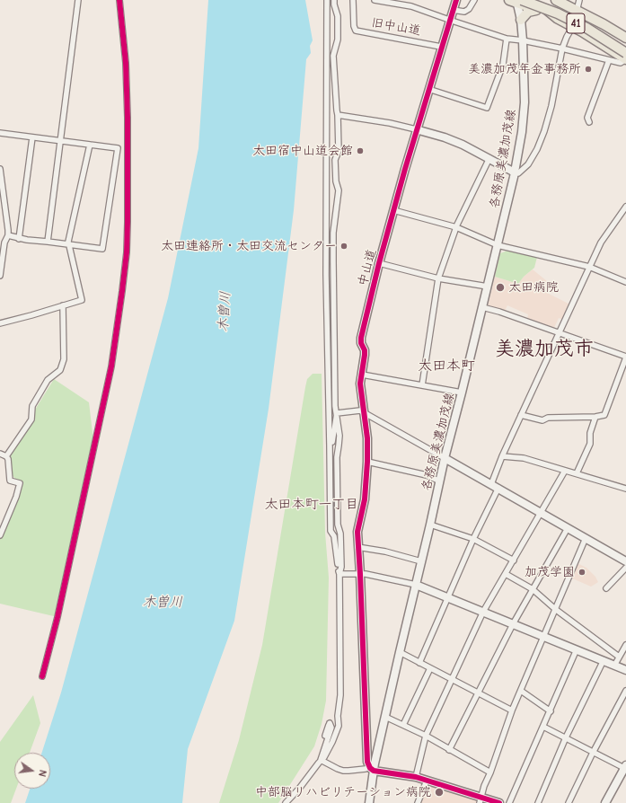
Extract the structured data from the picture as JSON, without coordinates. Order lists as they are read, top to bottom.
{
  "streets": {
    "highway": ["41"],
    "street": ["旧中山道", "各務原美濃加茂線", "中山道"]
  },
  "crossings": [
    ["41", "各務原美濃加茂線"],
    ["旧中山道", "中山道"],
    ["各務原美濃加茂線", "中山道"]
  ],
  "districts": ["美濃加茂市", "太田本町", "太田本町一丁目"],
  "water": ["木曽川"],
  "places": [
    "美濃加茂年金事務所",
    "太田宿中山道会館",
    "太田連絡所・太田交流センター",
    "太田病院",
    "加茂学園",
    "中部脳リハビリテーション病院"
  ],
  "north": "right"
}
